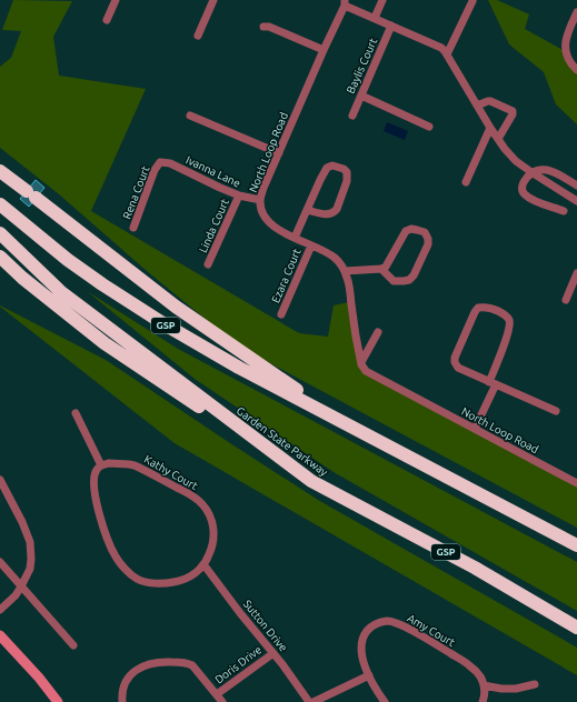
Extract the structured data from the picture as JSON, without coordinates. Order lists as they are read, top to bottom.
{
  "streets": {
    "highway": ["GSP", "Garden State Parkway"],
    "street": [
      "Baylis Court",
      "North Loop Road",
      "Ivanna Lane",
      "Rena Court",
      "Linda Court",
      "Ezara Court",
      "Kathy Court",
      "Sutton Drive",
      "Amy Court",
      "Doris Drive"
    ]
  },
  "crossings": [
    ["Baylis Court", "North Loop Road"],
    ["North Loop Road", "Ivanna Lane"],
    ["North Loop Road", "Ezara Court"],
    ["Ivanna Lane", "Rena Court"],
    ["Ivanna Lane", "Linda Court"],
    ["Kathy Court", "Sutton Drive"],
    ["Sutton Drive", "Doris Drive"]
  ]
}
